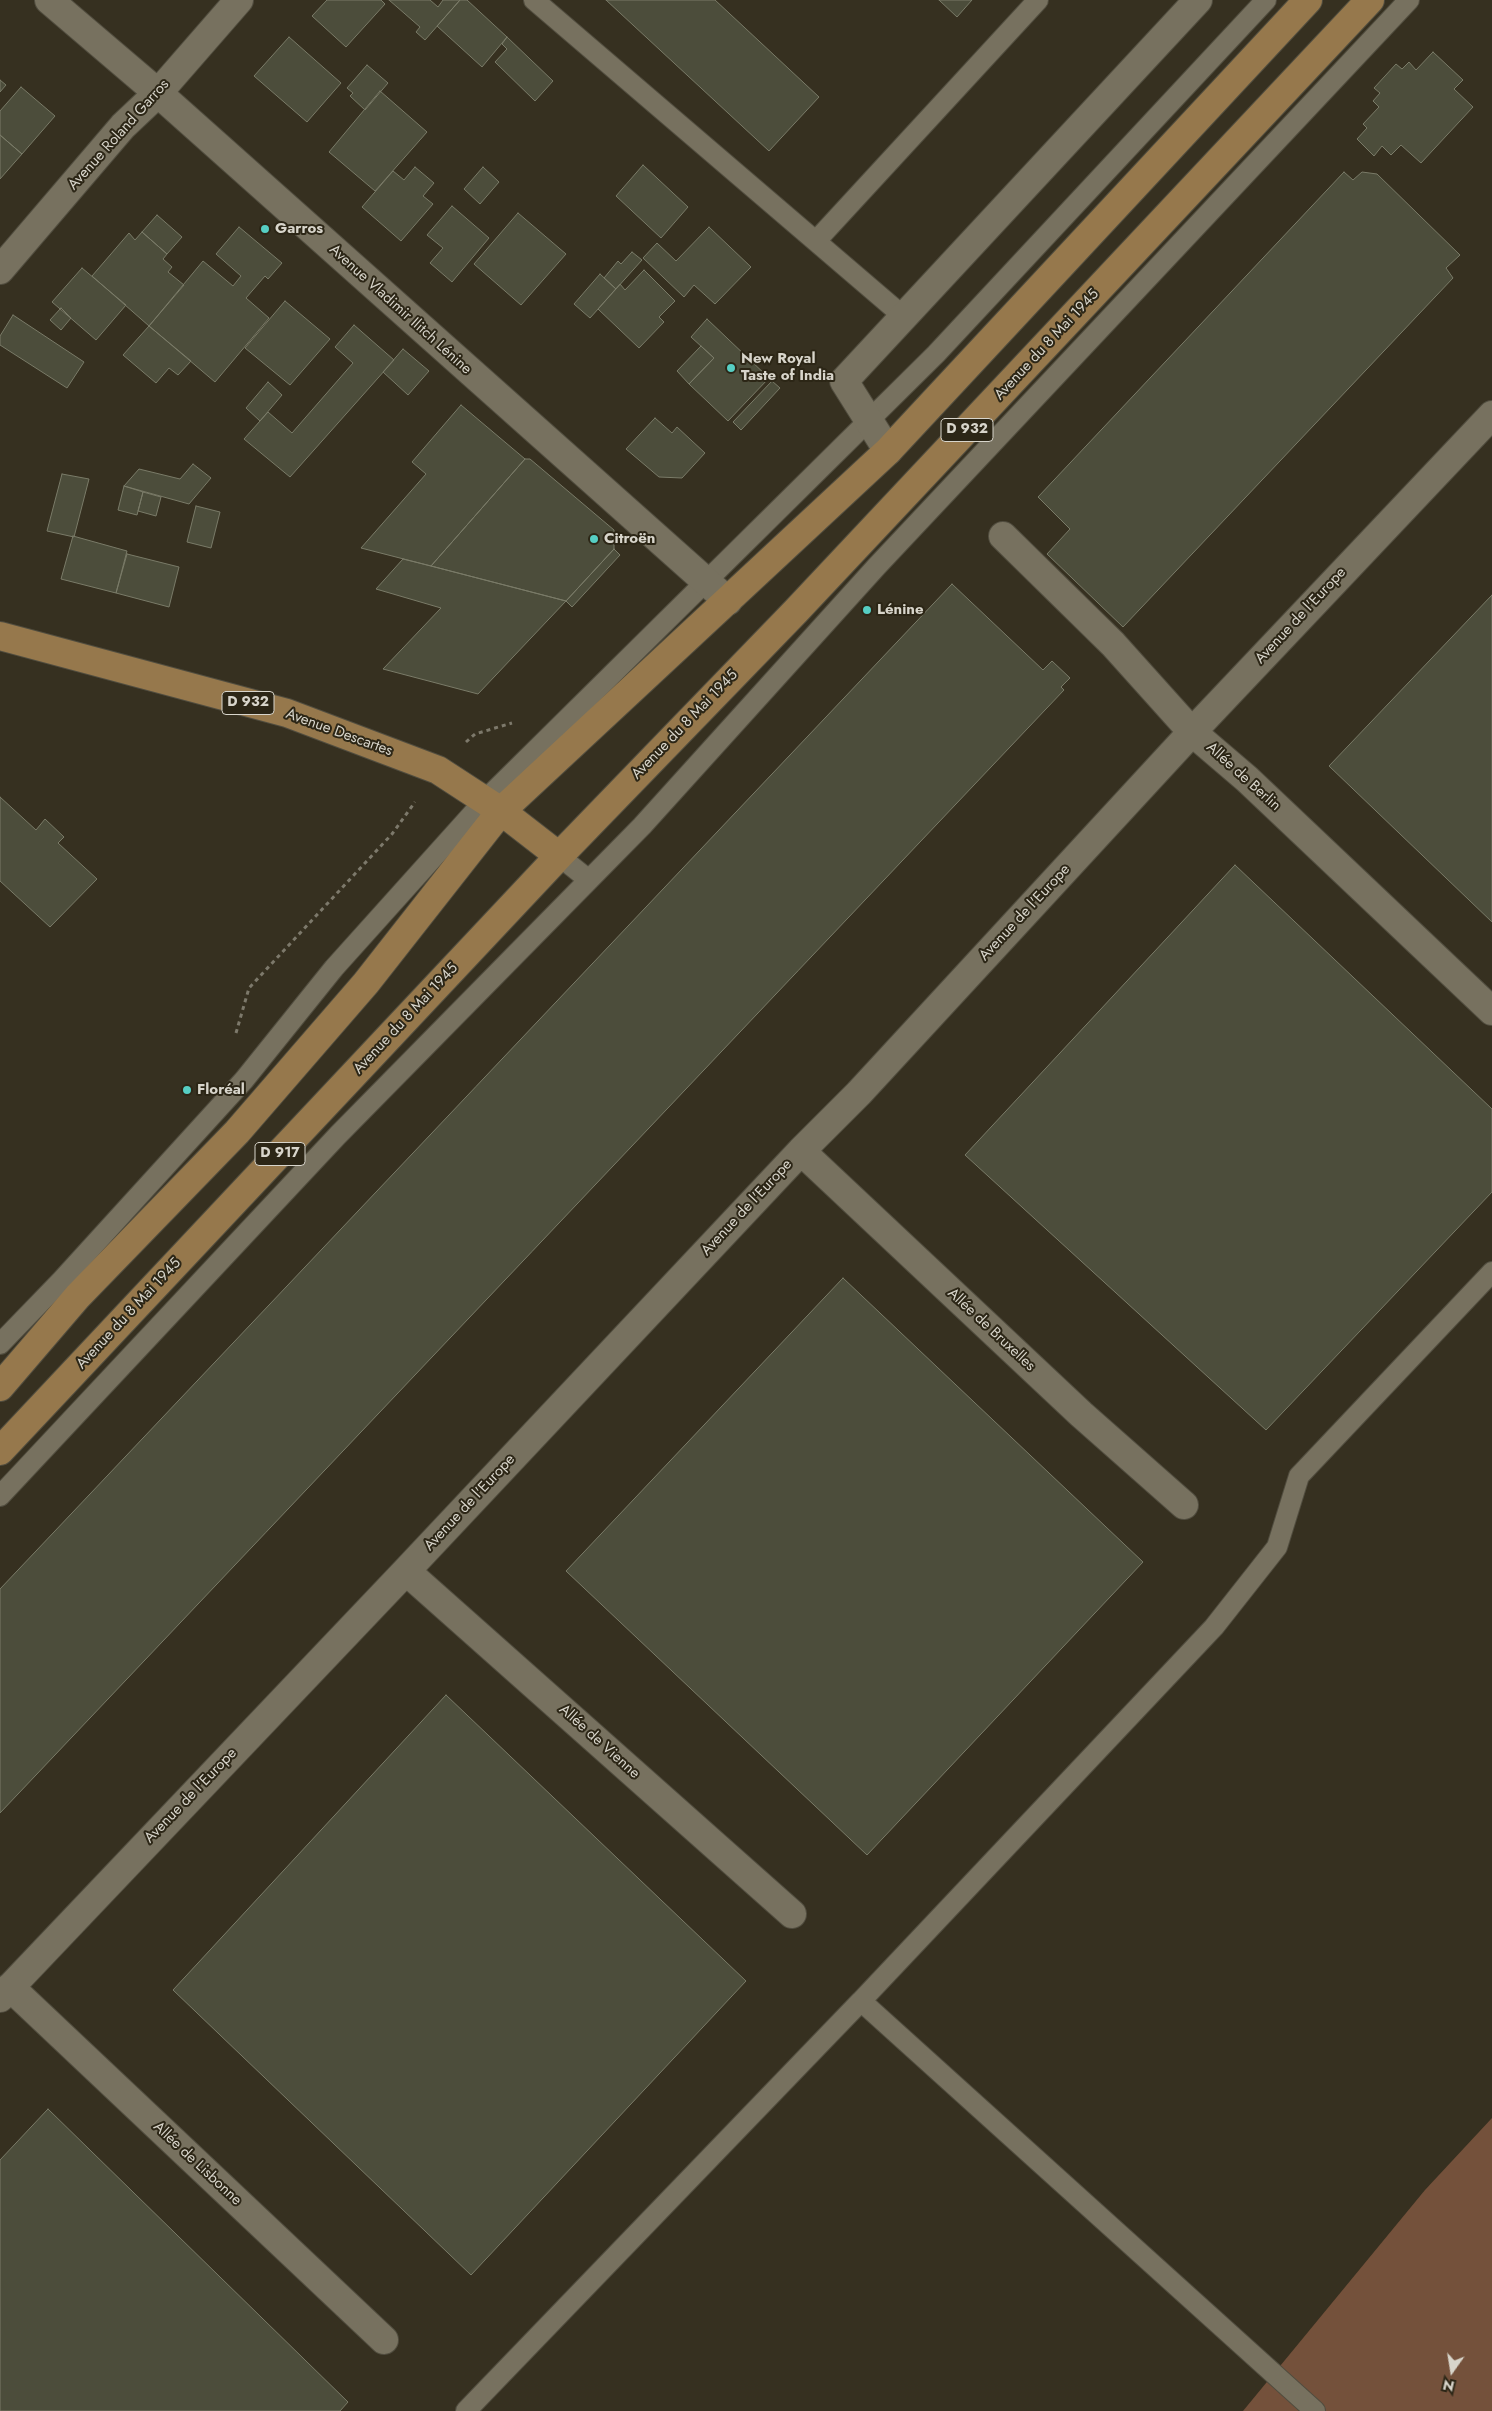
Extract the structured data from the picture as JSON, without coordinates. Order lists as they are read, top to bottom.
{
  "streets": {
    "main road": [
      "Avenue du 8 Mai 1945",
      "D 932",
      "Avenue Descartes",
      "D 917"
    ],
    "street": [
      "Avenue Roland Garros",
      "Avenue Vladimir Ilitch Lénine",
      "Avenue de l'Europe",
      "Allée de Berlin",
      "Allée de Bruxelles",
      "Allée de Vienne",
      "Allée de Lisbonne"
    ]
  },
  "crossings": [
    ["Avenue Roland Garros", "Avenue Vladimir Ilitch Lénine"],
    ["Avenue Vladimir Ilitch Lénine", "D 932"],
    ["Avenue du 8 Mai 1945", "Avenue Descartes"],
    ["D 932", "Avenue Descartes"],
    ["D 932", "D 917"],
    ["Avenue de l'Europe", "Allée de Berlin"],
    ["Avenue de l'Europe", "Allée de Bruxelles"],
    ["Avenue de l'Europe", "Allée de Vienne"],
    ["Avenue de l'Europe", "Allée de Lisbonne"],
    ["Avenue Descartes", "D 917"]
  ],
  "places": [
    "Garros",
    "New Royal Taste of India",
    "Citroën",
    "Lénine",
    "Floréal"
  ],
  "north": "bottom"
}
